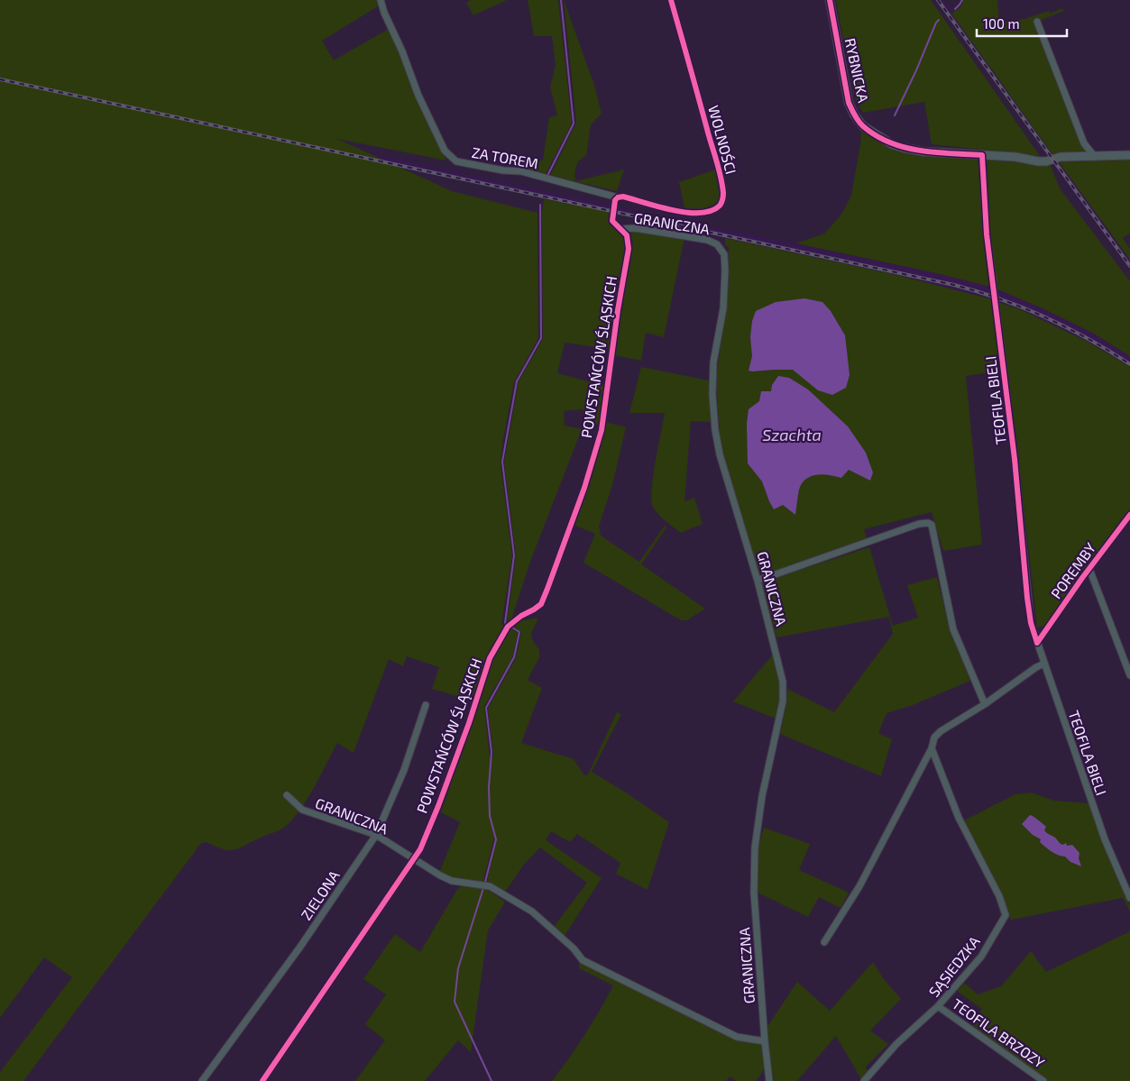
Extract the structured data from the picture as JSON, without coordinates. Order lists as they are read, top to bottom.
{
  "streets": {
    "street": [
      "RYBNICKA",
      "WOLNOŚCI",
      "ZA TOREM",
      "GRANICZNA",
      "POWSTAŃCÓW ŚLĄSKICH",
      "TEOFILA BIELI",
      "POREMBY",
      "ZIELONA",
      "SĄSIEDZKA",
      "TEOFILA BRZOZY"
    ]
  },
  "crossings": [
    ["RYBNICKA", "TEOFILA BIELI"],
    ["WOLNOŚCI", "ZA TOREM"],
    ["WOLNOŚCI", "POWSTAŃCÓW ŚLĄSKICH"],
    ["ZA TOREM", "POWSTAŃCÓW ŚLĄSKICH"],
    ["GRANICZNA", "POWSTAŃCÓW ŚLĄSKICH"],
    ["GRANICZNA", "ZIELONA"],
    ["TEOFILA BIELI", "POREMBY"],
    ["SĄSIEDZKA", "TEOFILA BRZOZY"]
  ],
  "water": ["Szachta"],
  "scale_bar": "100 m"
}
